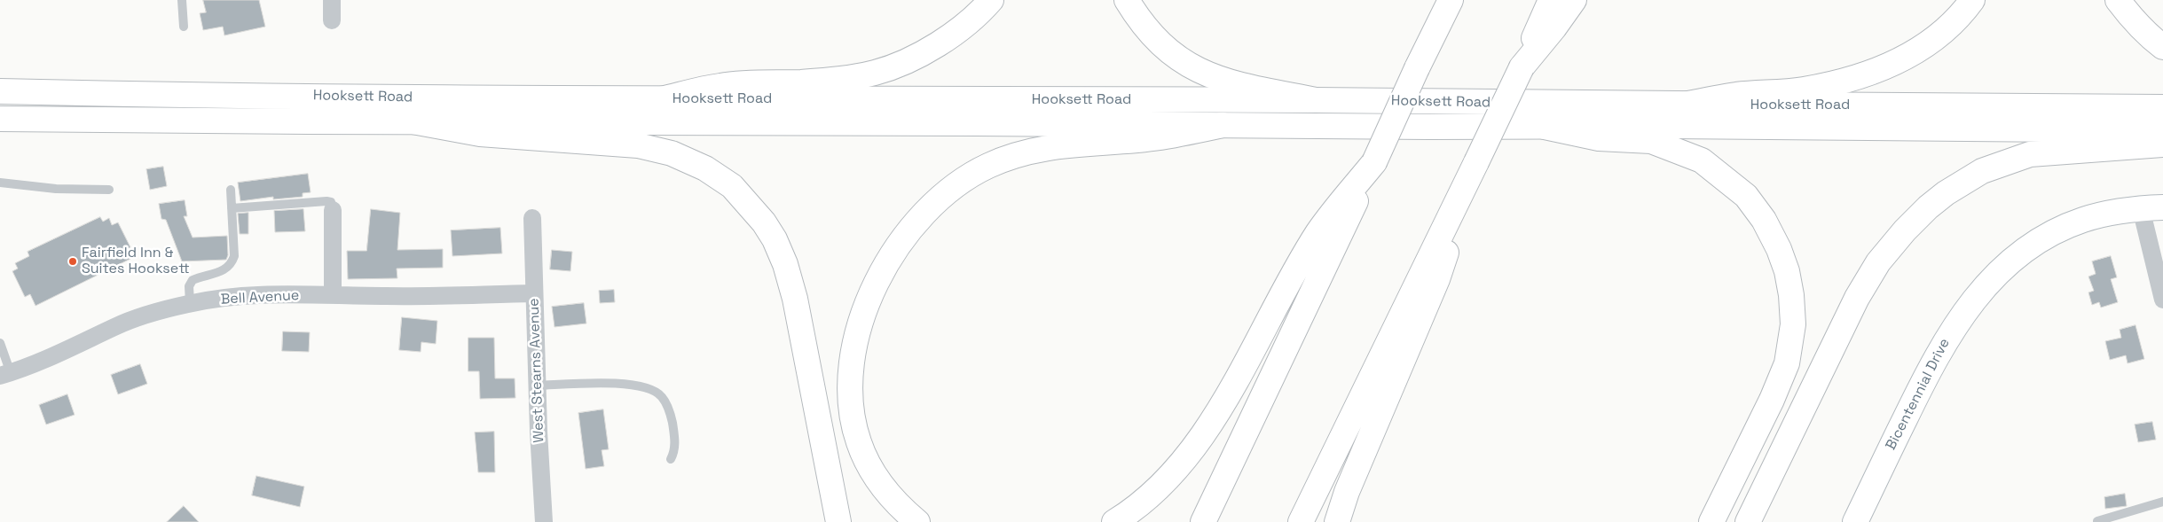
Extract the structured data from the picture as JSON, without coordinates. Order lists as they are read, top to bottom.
{
  "streets": {
    "main road": ["Hooksett Road", "Bicentennial Drive"],
    "street": ["Bell Avenue", "West Stearns Avenue"]
  },
  "crossings": [
    ["Bell Avenue", "West Stearns Avenue"]
  ],
  "places": ["Fairfield Inn & Suites Hooksett"]
}
